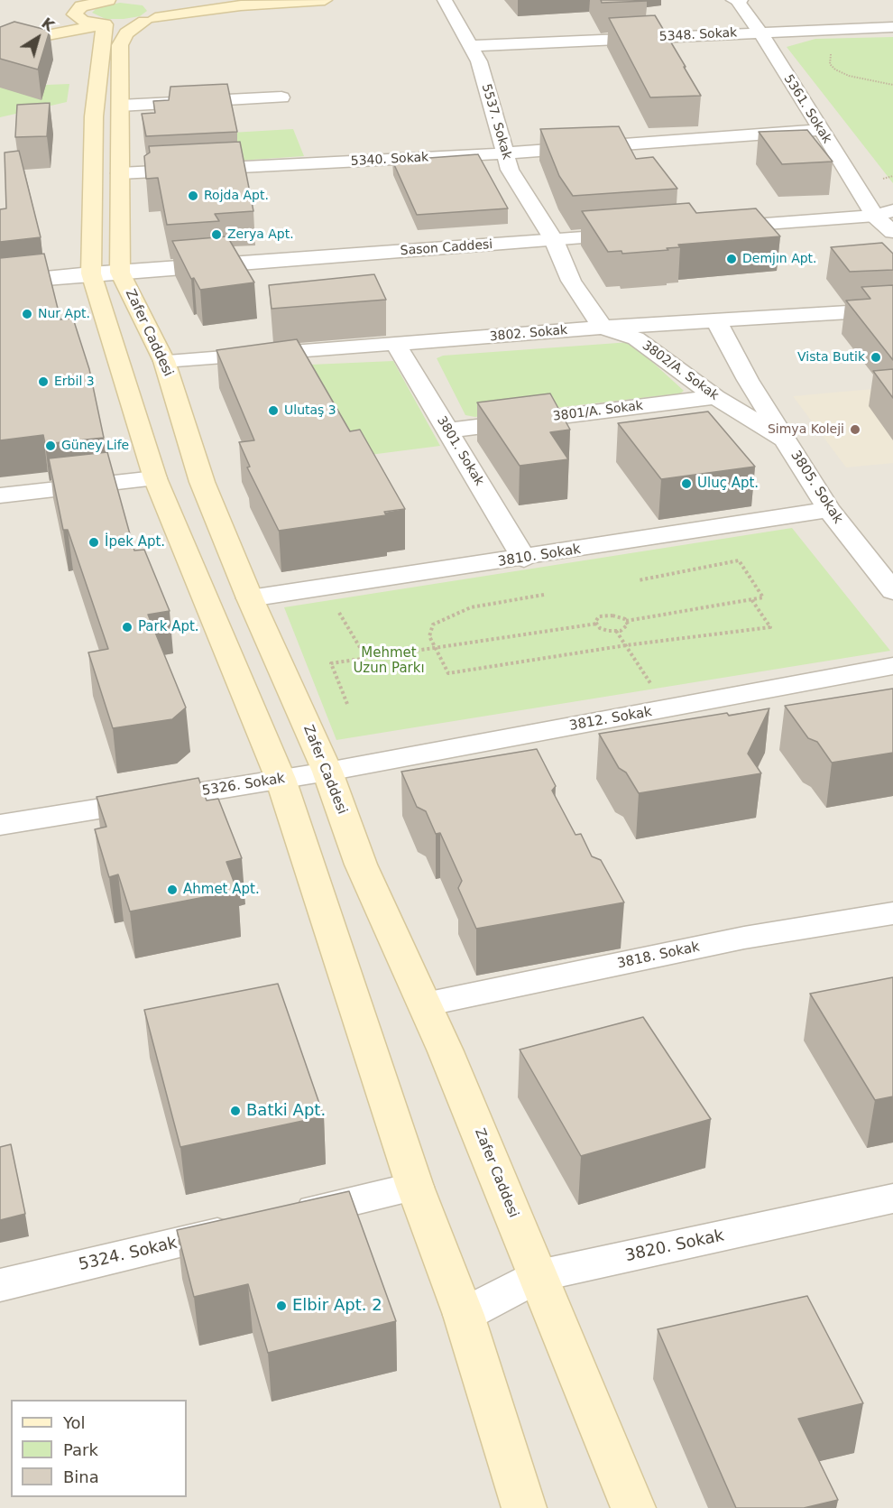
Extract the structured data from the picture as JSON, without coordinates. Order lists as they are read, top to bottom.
{
  "streets": {
    "main road": ["Zafer Caddesi"],
    "street": [
      "5348. Sokak",
      "5361. Sokak",
      "5537. Sokak",
      "5340. Sokak",
      "Sason Caddesi",
      "3802. Sokak",
      "3802/A. Sokak",
      "3801/A. Sokak",
      "3801. Sokak",
      "3805. Sokak",
      "3810. Sokak",
      "3812. Sokak",
      "5326. Sokak",
      "3818. Sokak",
      "3820. Sokak",
      "5324. Sokak"
    ]
  },
  "crossings": [
    ["5348. Sokak", "5361. Sokak"],
    ["5348. Sokak", "5537. Sokak"],
    ["5361. Sokak", "5340. Sokak"],
    ["5537. Sokak", "5340. Sokak"],
    ["5537. Sokak", "Sason Caddesi"],
    ["5340. Sokak", "Zafer Caddesi"],
    ["Sason Caddesi", "Zafer Caddesi"],
    ["Zafer Caddesi", "3802. Sokak"],
    ["Zafer Caddesi", "3810. Sokak"],
    ["Zafer Caddesi", "3812. Sokak"],
    ["Zafer Caddesi", "5326. Sokak"],
    ["Zafer Caddesi", "3818. Sokak"],
    ["Zafer Caddesi", "3820. Sokak"],
    ["3802. Sokak", "3802/A. Sokak"],
    ["3802. Sokak", "3801. Sokak"],
    ["3802. Sokak", "3805. Sokak"],
    ["3802/A. Sokak", "3801/A. Sokak"],
    ["3802/A. Sokak", "3805. Sokak"],
    ["3801/A. Sokak", "3801. Sokak"],
    ["3801. Sokak", "3810. Sokak"],
    ["3805. Sokak", "3810. Sokak"],
    ["3812. Sokak", "5326. Sokak"]
  ],
  "parks": ["Mehmet Uzun Parkı"],
  "places": [
    "Rojda Apt.",
    "Zerya Apt.",
    "Demjın Apt.",
    "Nur Apt.",
    "Vista Butik",
    "Erbil 3",
    "Ulutaş 3",
    "Simya Koleji",
    "Güney Life",
    "Uluç Apt.",
    "İpek Apt.",
    "Park Apt.",
    "Ahmet Apt.",
    "Batki Apt.",
    "Elbir Apt. 2"
  ],
  "legend": ["Yol", "Park", "Bina"],
  "north": "top right"
}
